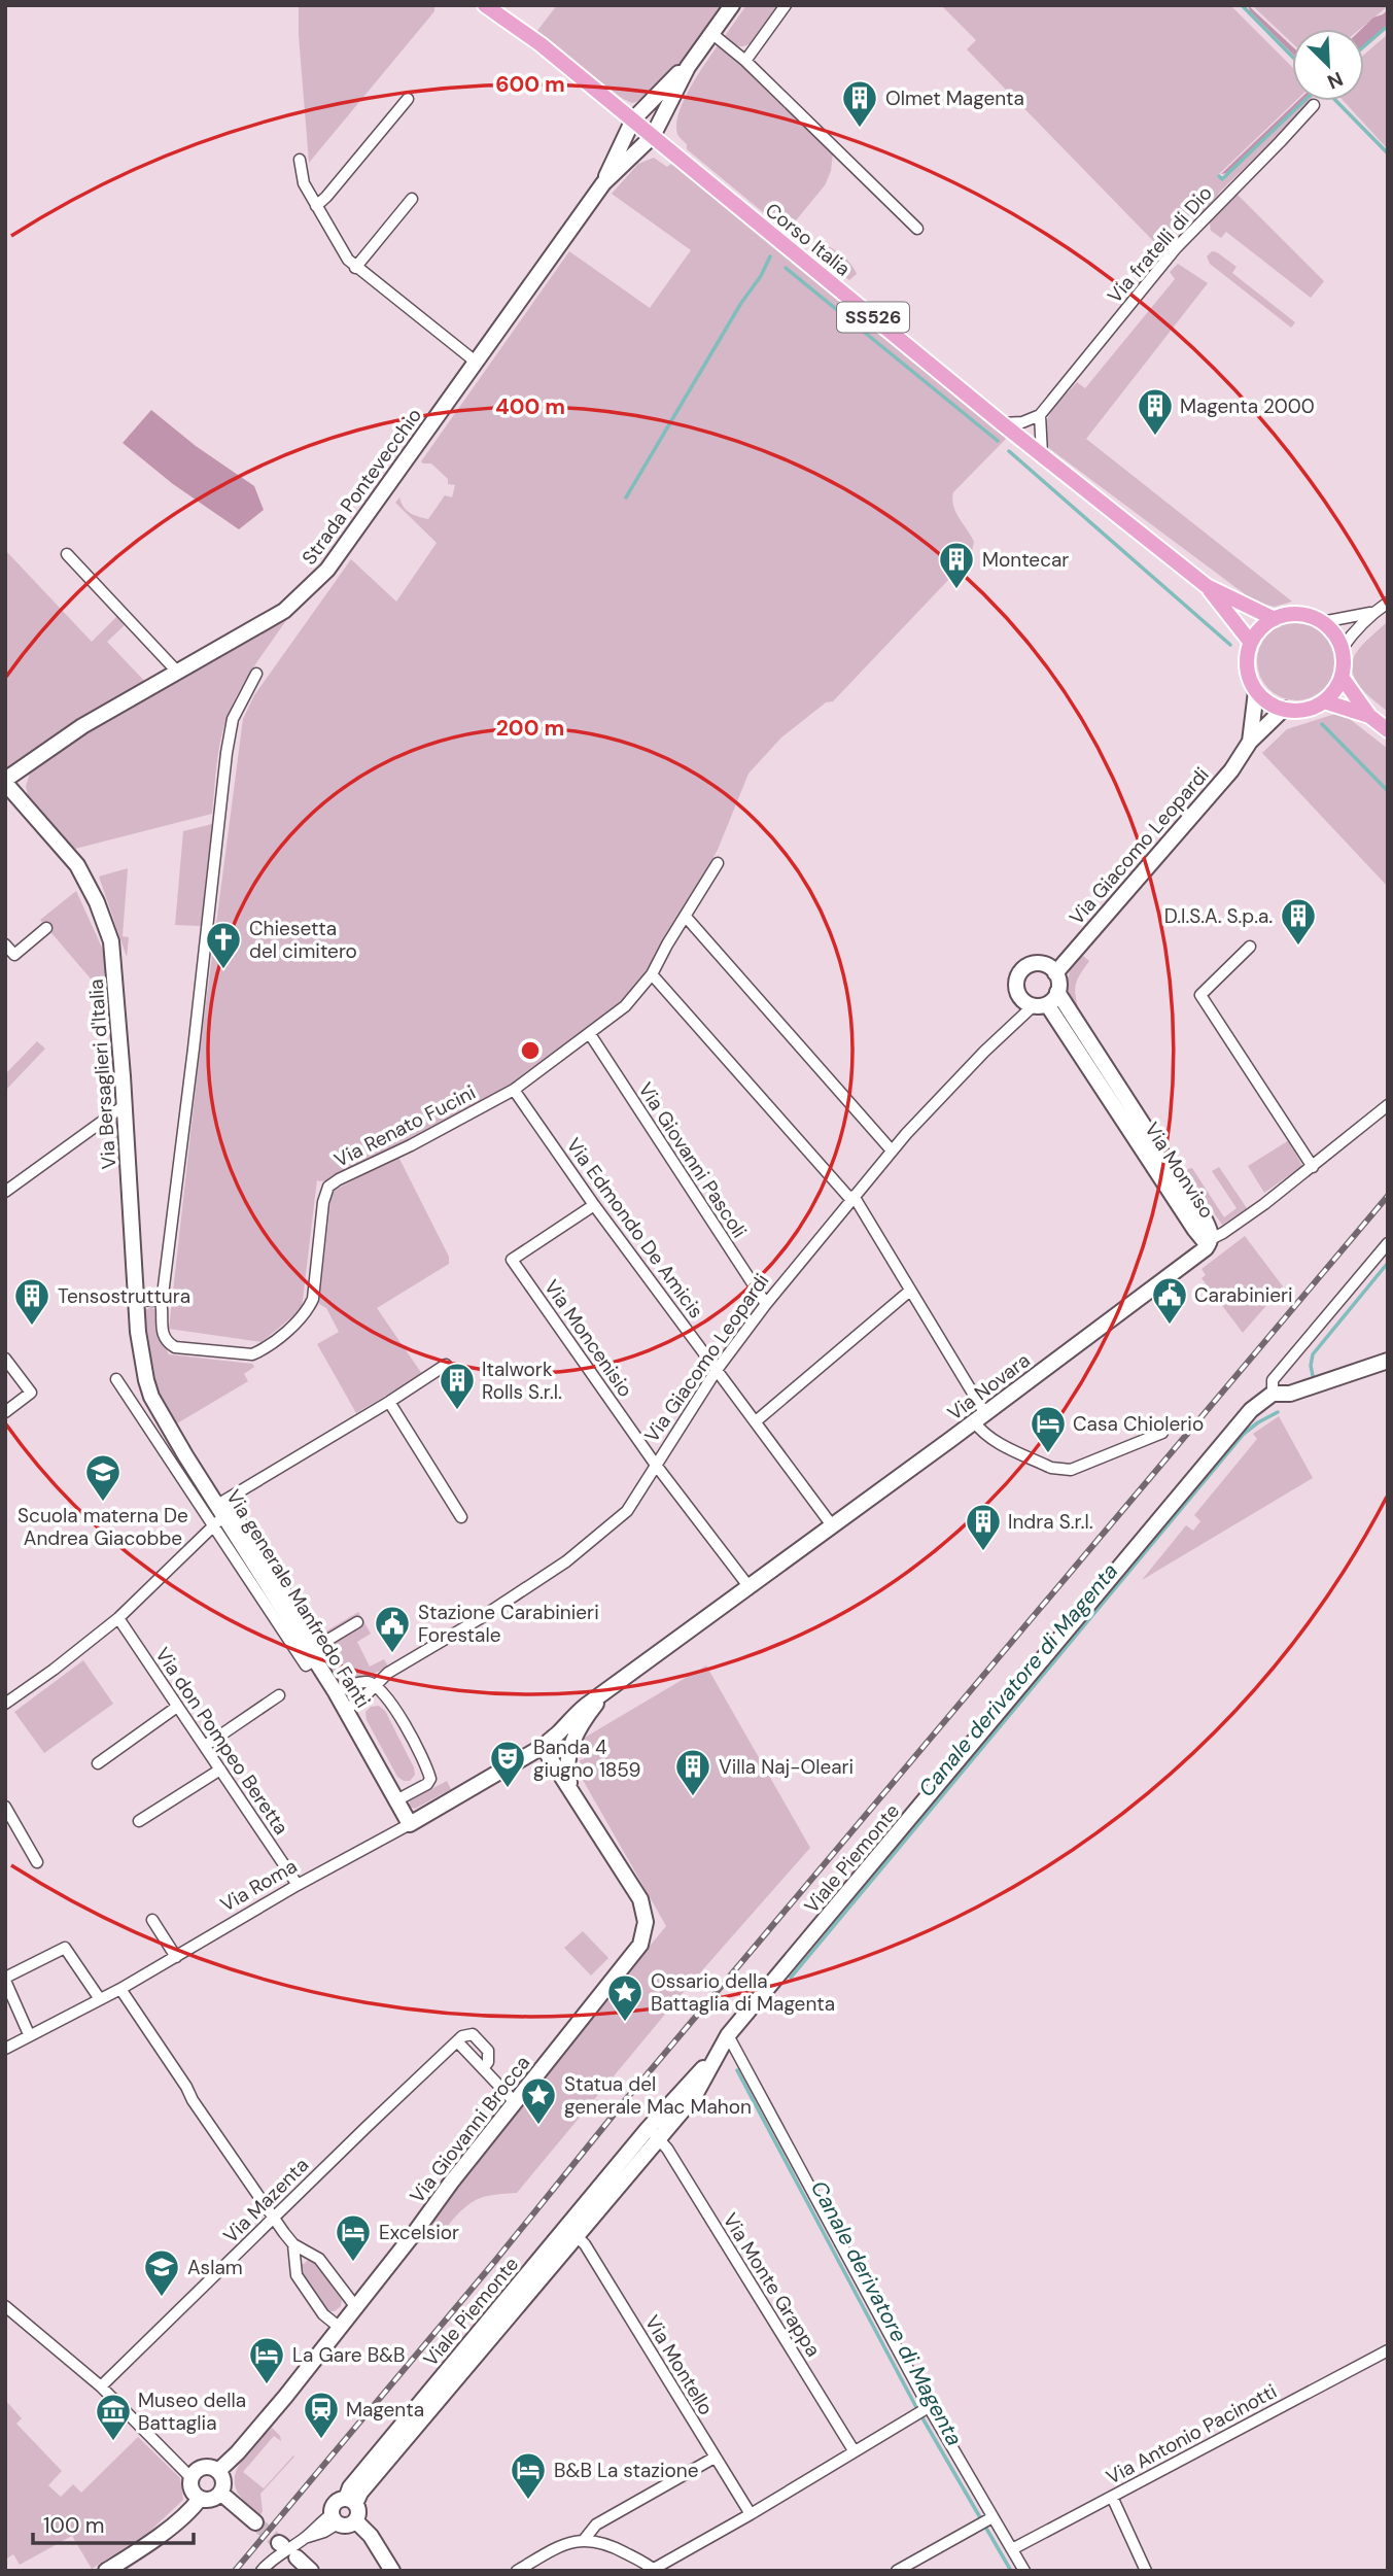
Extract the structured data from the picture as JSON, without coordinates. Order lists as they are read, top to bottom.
{
  "streets": {
    "main road": ["Corso Italia", "SS526"],
    "street": [
      "Via fratelli di Dio",
      "Strada Pontevecchio",
      "Via Giacomo Leopardi",
      "Via Bersaglieri d'Italia",
      "Via Renato Fucini",
      "Via Giovanni Pascoli",
      "Via Monviso",
      "Via Edmondo De Amicis",
      "Via Moncenisio",
      "Via Novara",
      "Via generale Manfredo Fanti",
      "Via don Pompeo Beretta",
      "Viale Piemonte",
      "Via Roma",
      "Via Giovanni Brocca",
      "Via Mazenta",
      "Via Monte Grappa",
      "Via Montello",
      "Via Antonio Pacinotti"
    ]
  },
  "crossings": [
    ["Corso Italia", "SS526"],
    ["Corso Italia", "Strada Pontevecchio"],
    ["Corso Italia", "Via Giacomo Leopardi"],
    ["SS526", "Via Giacomo Leopardi"],
    ["Strada Pontevecchio", "Via Bersaglieri d'Italia"],
    ["Via Giacomo Leopardi", "Via Giovanni Pascoli"],
    ["Via Giacomo Leopardi", "Via Monviso"],
    ["Via Giacomo Leopardi", "Via Edmondo De Amicis"],
    ["Via Giacomo Leopardi", "Via Moncenisio"],
    ["Via Giacomo Leopardi", "Via generale Manfredo Fanti"],
    ["Via Bersaglieri d'Italia", "Via generale Manfredo Fanti"],
    ["Via Renato Fucini", "Via Giovanni Pascoli"],
    ["Via Renato Fucini", "Via Edmondo De Amicis"],
    ["Via Monviso", "Via Novara"],
    ["Via Edmondo De Amicis", "Via Moncenisio"],
    ["Via Edmondo De Amicis", "Via Novara"],
    ["Via Moncenisio", "Via Novara"],
    ["Via Novara", "Via Roma"],
    ["Via Novara", "Via Giovanni Brocca"],
    ["Via generale Manfredo Fanti", "Via Roma"],
    ["Via don Pompeo Beretta", "Via Roma"],
    ["Viale Piemonte", "Via Monte Grappa"],
    ["Viale Piemonte", "Via Montello"],
    ["Via Roma", "Via Giovanni Brocca"],
    ["Via Giovanni Brocca", "Via Mazenta"]
  ],
  "water": ["Canale derivatore di Magenta"],
  "places": {
    "building": [
      "Olmet Magenta",
      "Magenta 2000",
      "Montecar",
      "D.I.S.A. S.p.a.",
      "Tensostruttura",
      "Italwork Rolls S.r.l.",
      "Indra S.r.l.",
      "Villa Naj-Oleari"
    ],
    "church": ["Chiesetta del cimitero"],
    "public building": ["Carabinieri", "Stazione Carabinieri Forestale"],
    "hotel": [
      "Casa Chiolerio",
      "Excelsior",
      "La Gare B&B",
      "B&B La stazione"
    ],
    "school or university": ["Scuola materna De Andrea Giacobbe", "Aslam"],
    "theatre": ["Banda 4 giugno 1859"],
    "place": ["Ossario della Battaglia di Magenta", "Statua del generale Mac Mahon"],
    "station": ["Magenta"],
    "museum": ["Museo della Battaglia"]
  },
  "scale_bar": "100 m",
  "north": "bottom right",
  "rings": ["600 m", "400 m", "200 m"]
}
